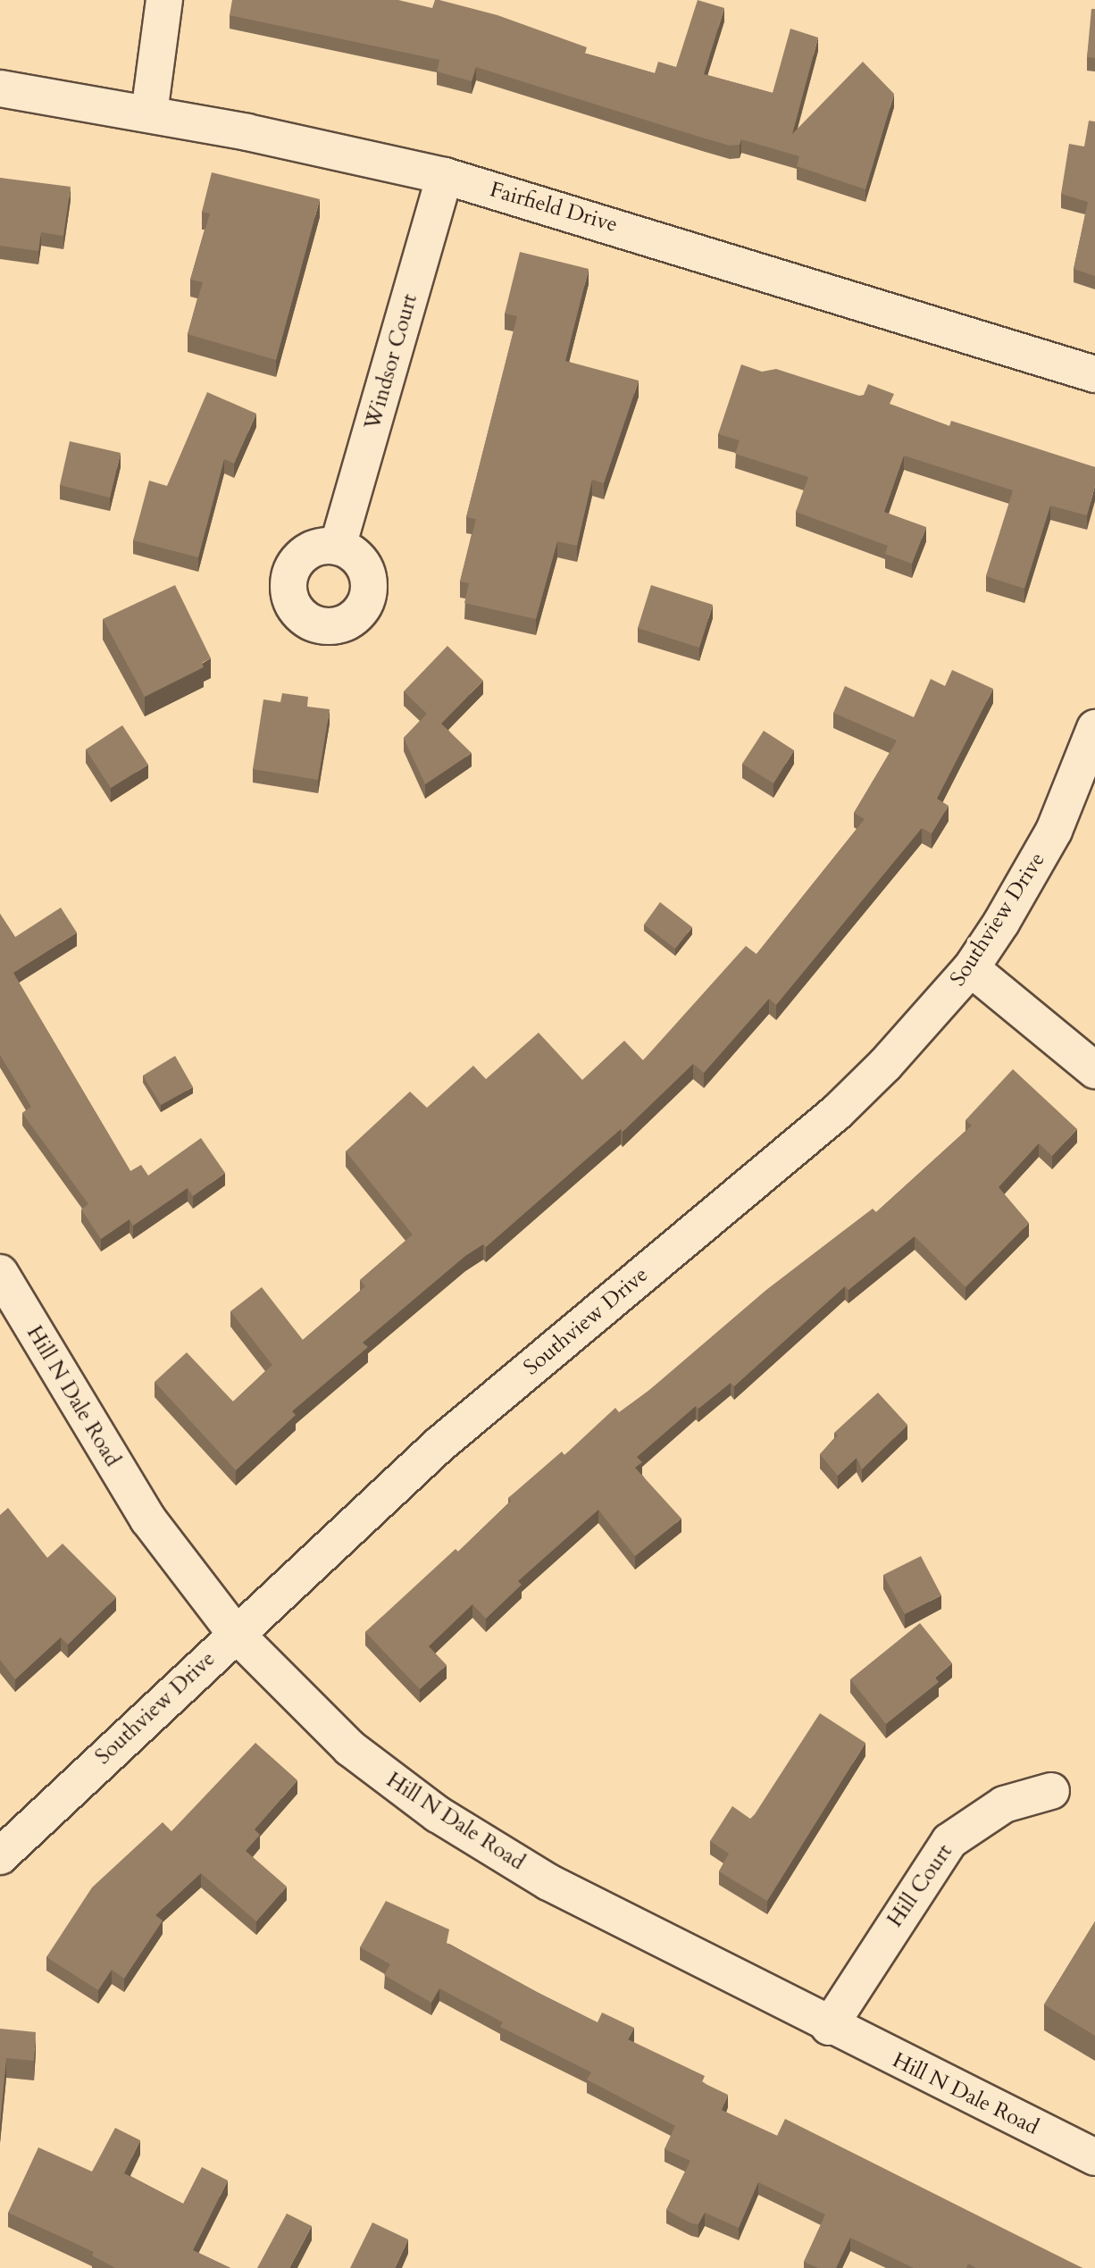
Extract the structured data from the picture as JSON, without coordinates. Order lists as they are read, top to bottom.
{
  "streets": {
    "street": [
      "Fairfield Drive",
      "Windsor Court",
      "Southview Drive",
      "Hill N Dale Road",
      "Hill Court"
    ]
  },
  "crossings": [
    ["Fairfield Drive", "Windsor Court"],
    ["Southview Drive", "Hill N Dale Road"],
    ["Hill N Dale Road", "Hill Court"]
  ]
}
